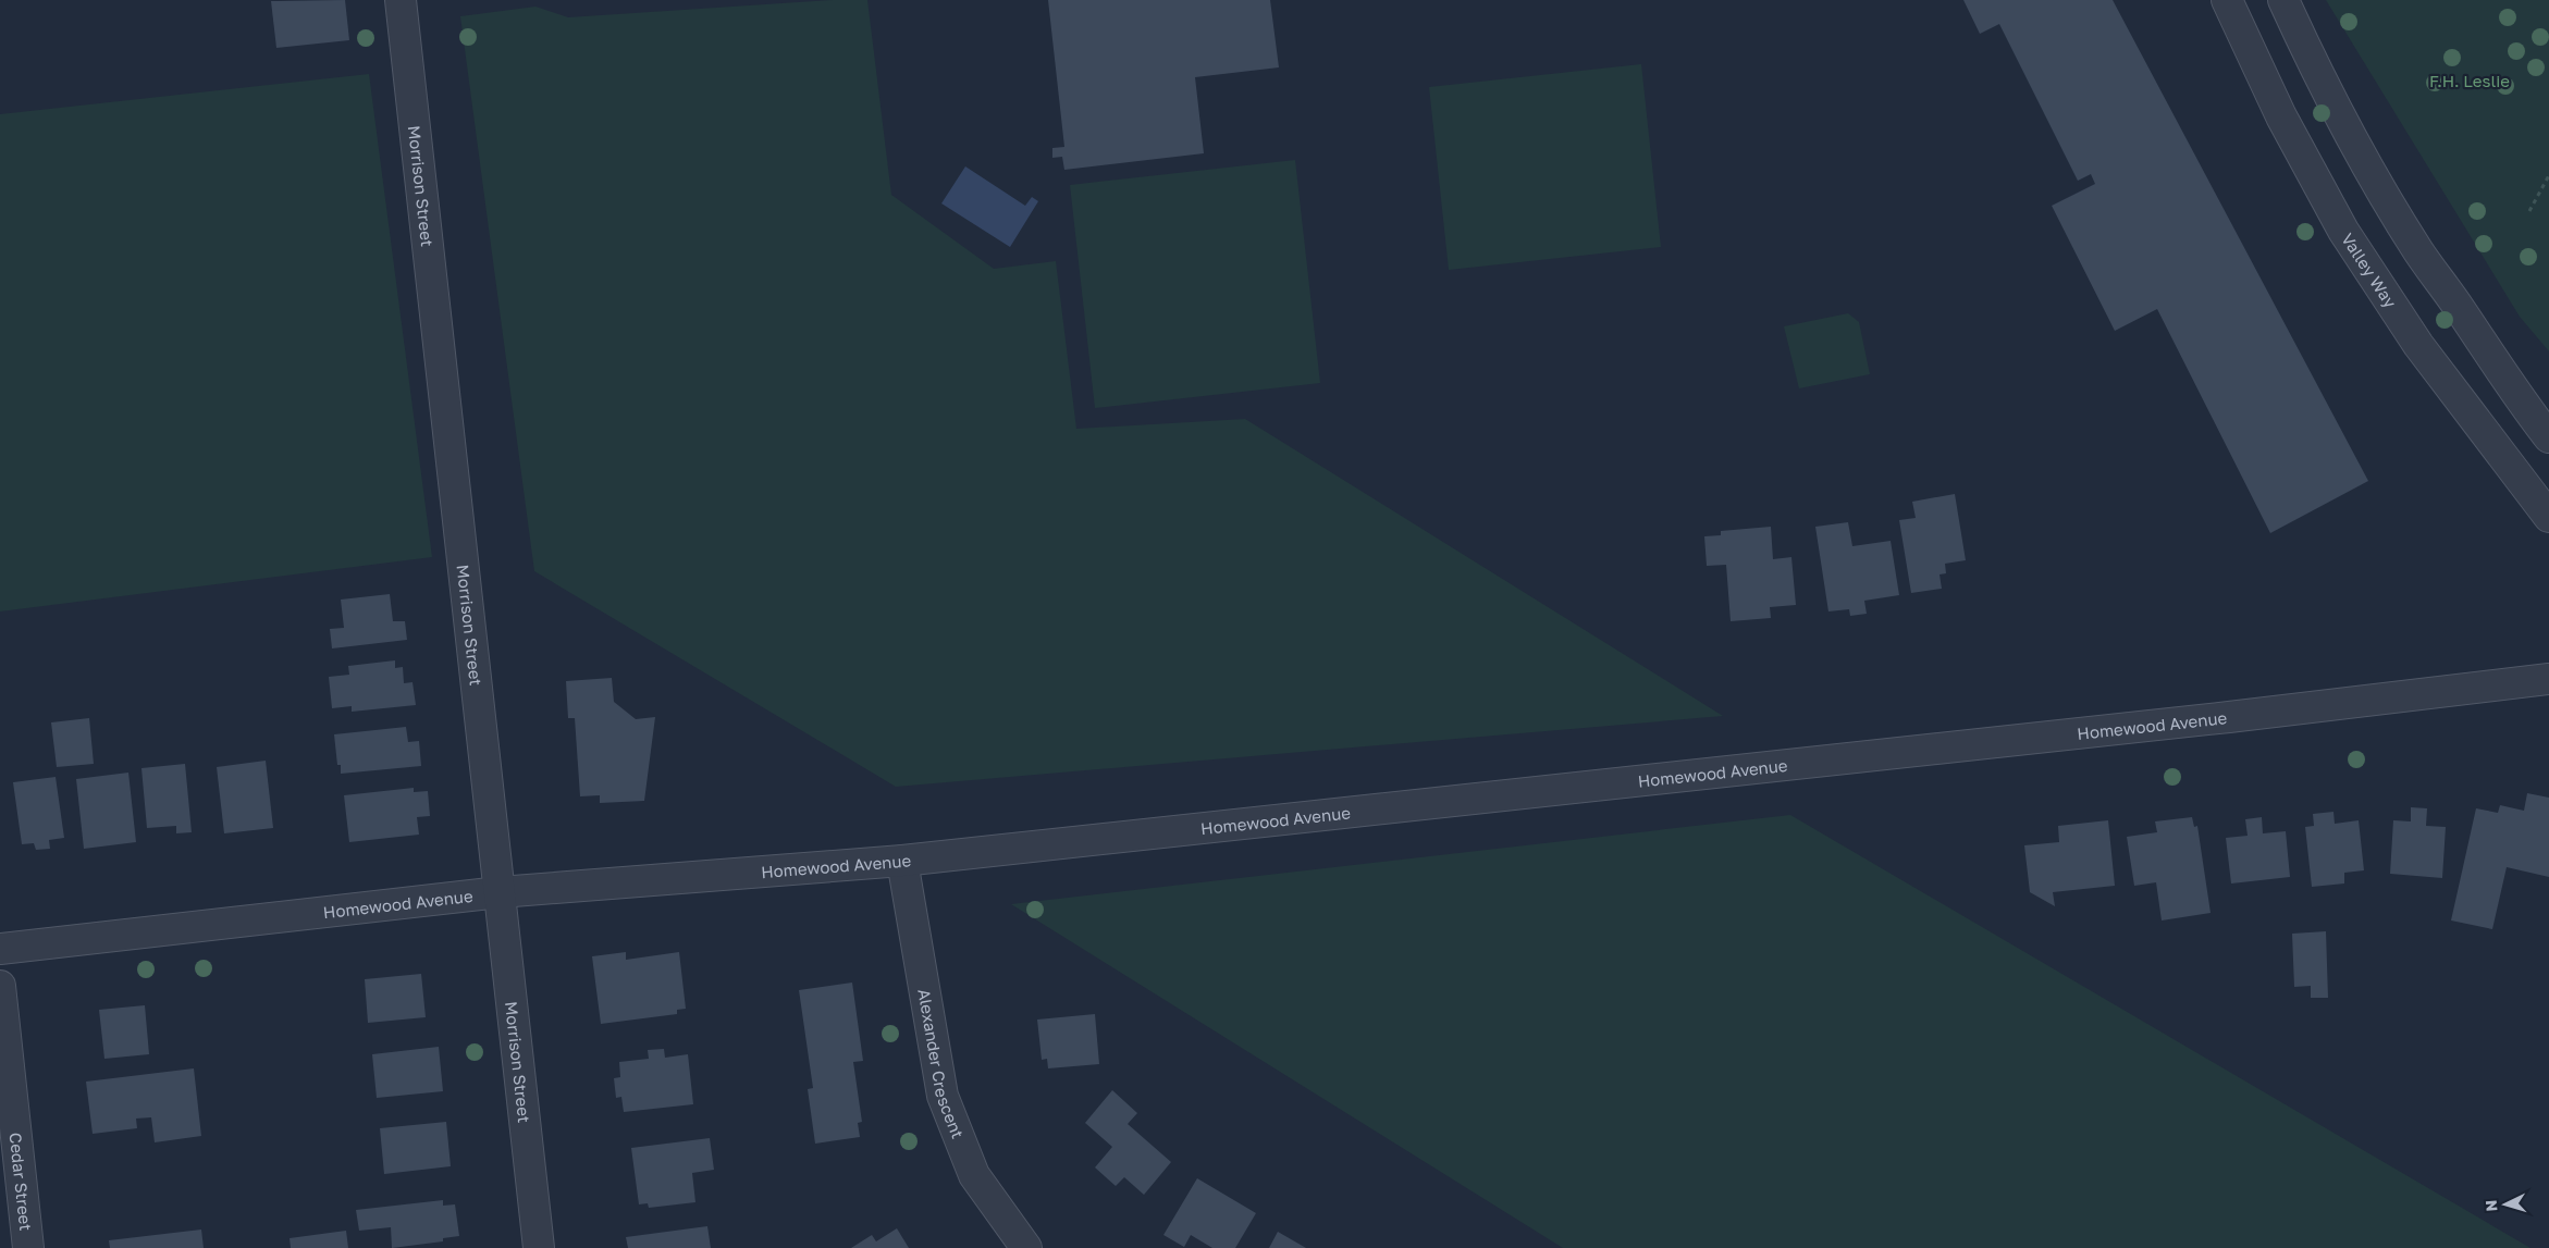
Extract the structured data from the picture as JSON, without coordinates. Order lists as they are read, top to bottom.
{
  "streets": {
    "street": [
      "Morrison Street",
      "Valley Way",
      "Homewood Avenue",
      "Alexander Crescent",
      "Cedar Street"
    ]
  },
  "crossings": [
    ["Morrison Street", "Homewood Avenue"],
    ["Homewood Avenue", "Alexander Crescent"]
  ],
  "parks": ["F.H. Leslie"],
  "north": "left"
}
